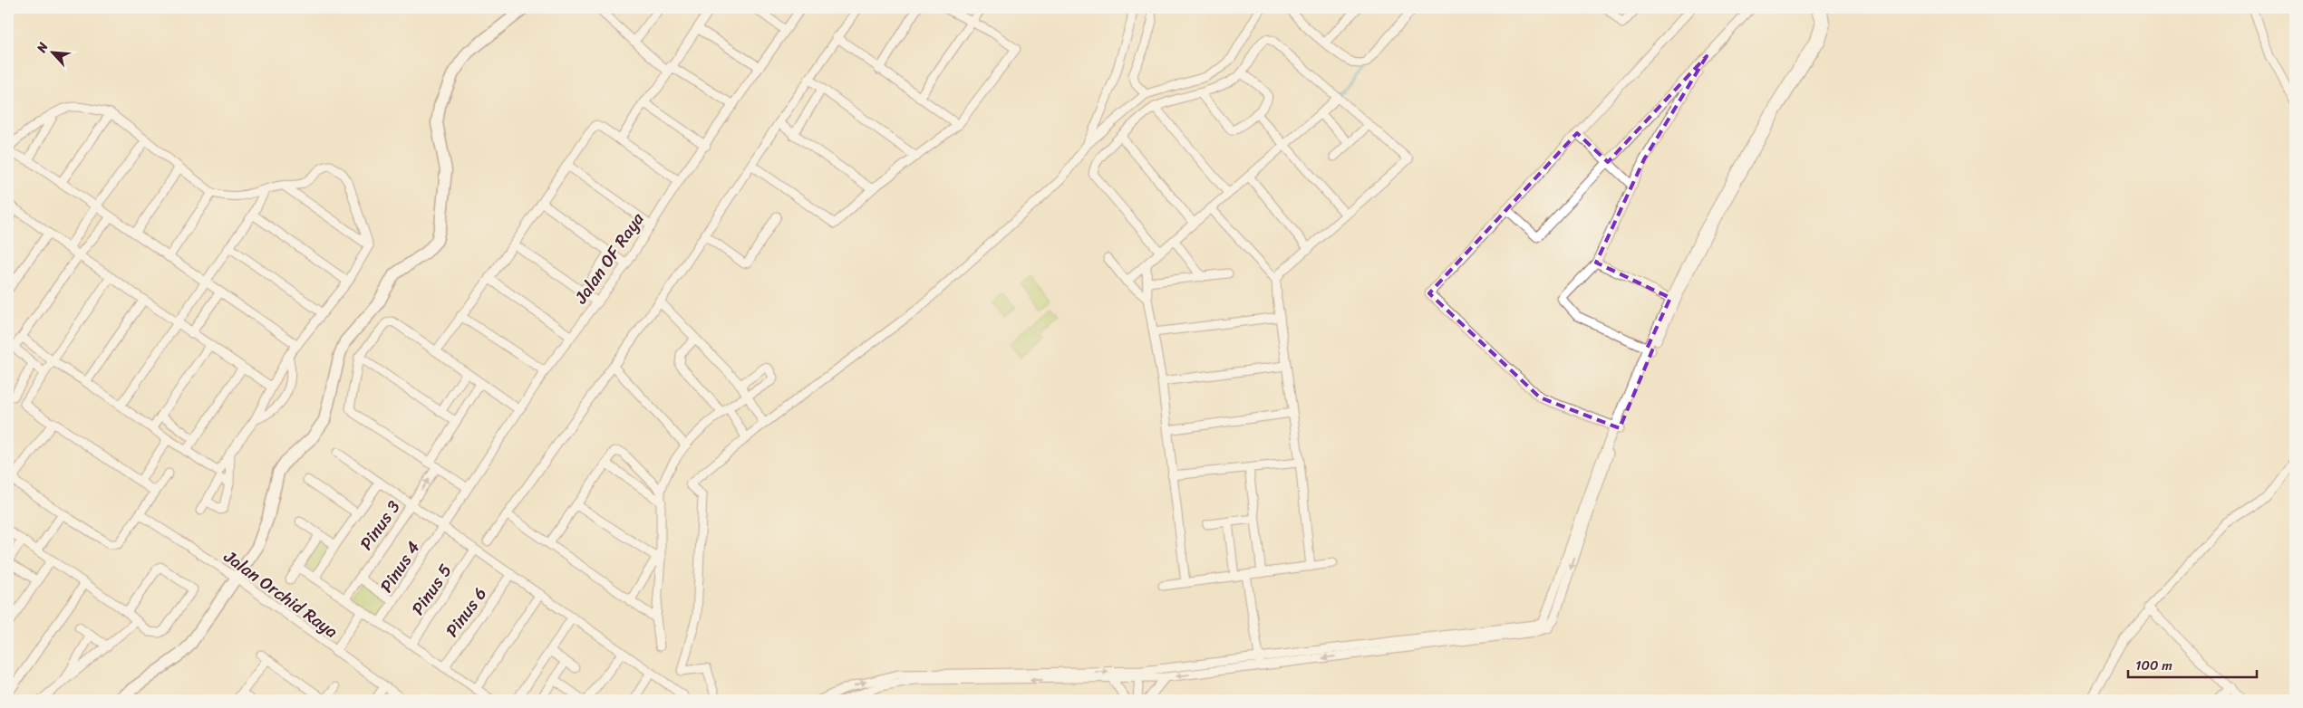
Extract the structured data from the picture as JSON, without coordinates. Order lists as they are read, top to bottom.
{
  "streets": {
    "street": [
      "Jalan OF Raya",
      "Pinus 3",
      "Pinus 4",
      "Pinus 5",
      "Jalan Orchid Raya",
      "Pinus 6"
    ]
  },
  "crossings": [
    ["Jalan OF Raya", "Pinus 4"]
  ],
  "scale_bar": "100 m",
  "north": "top left"
}
